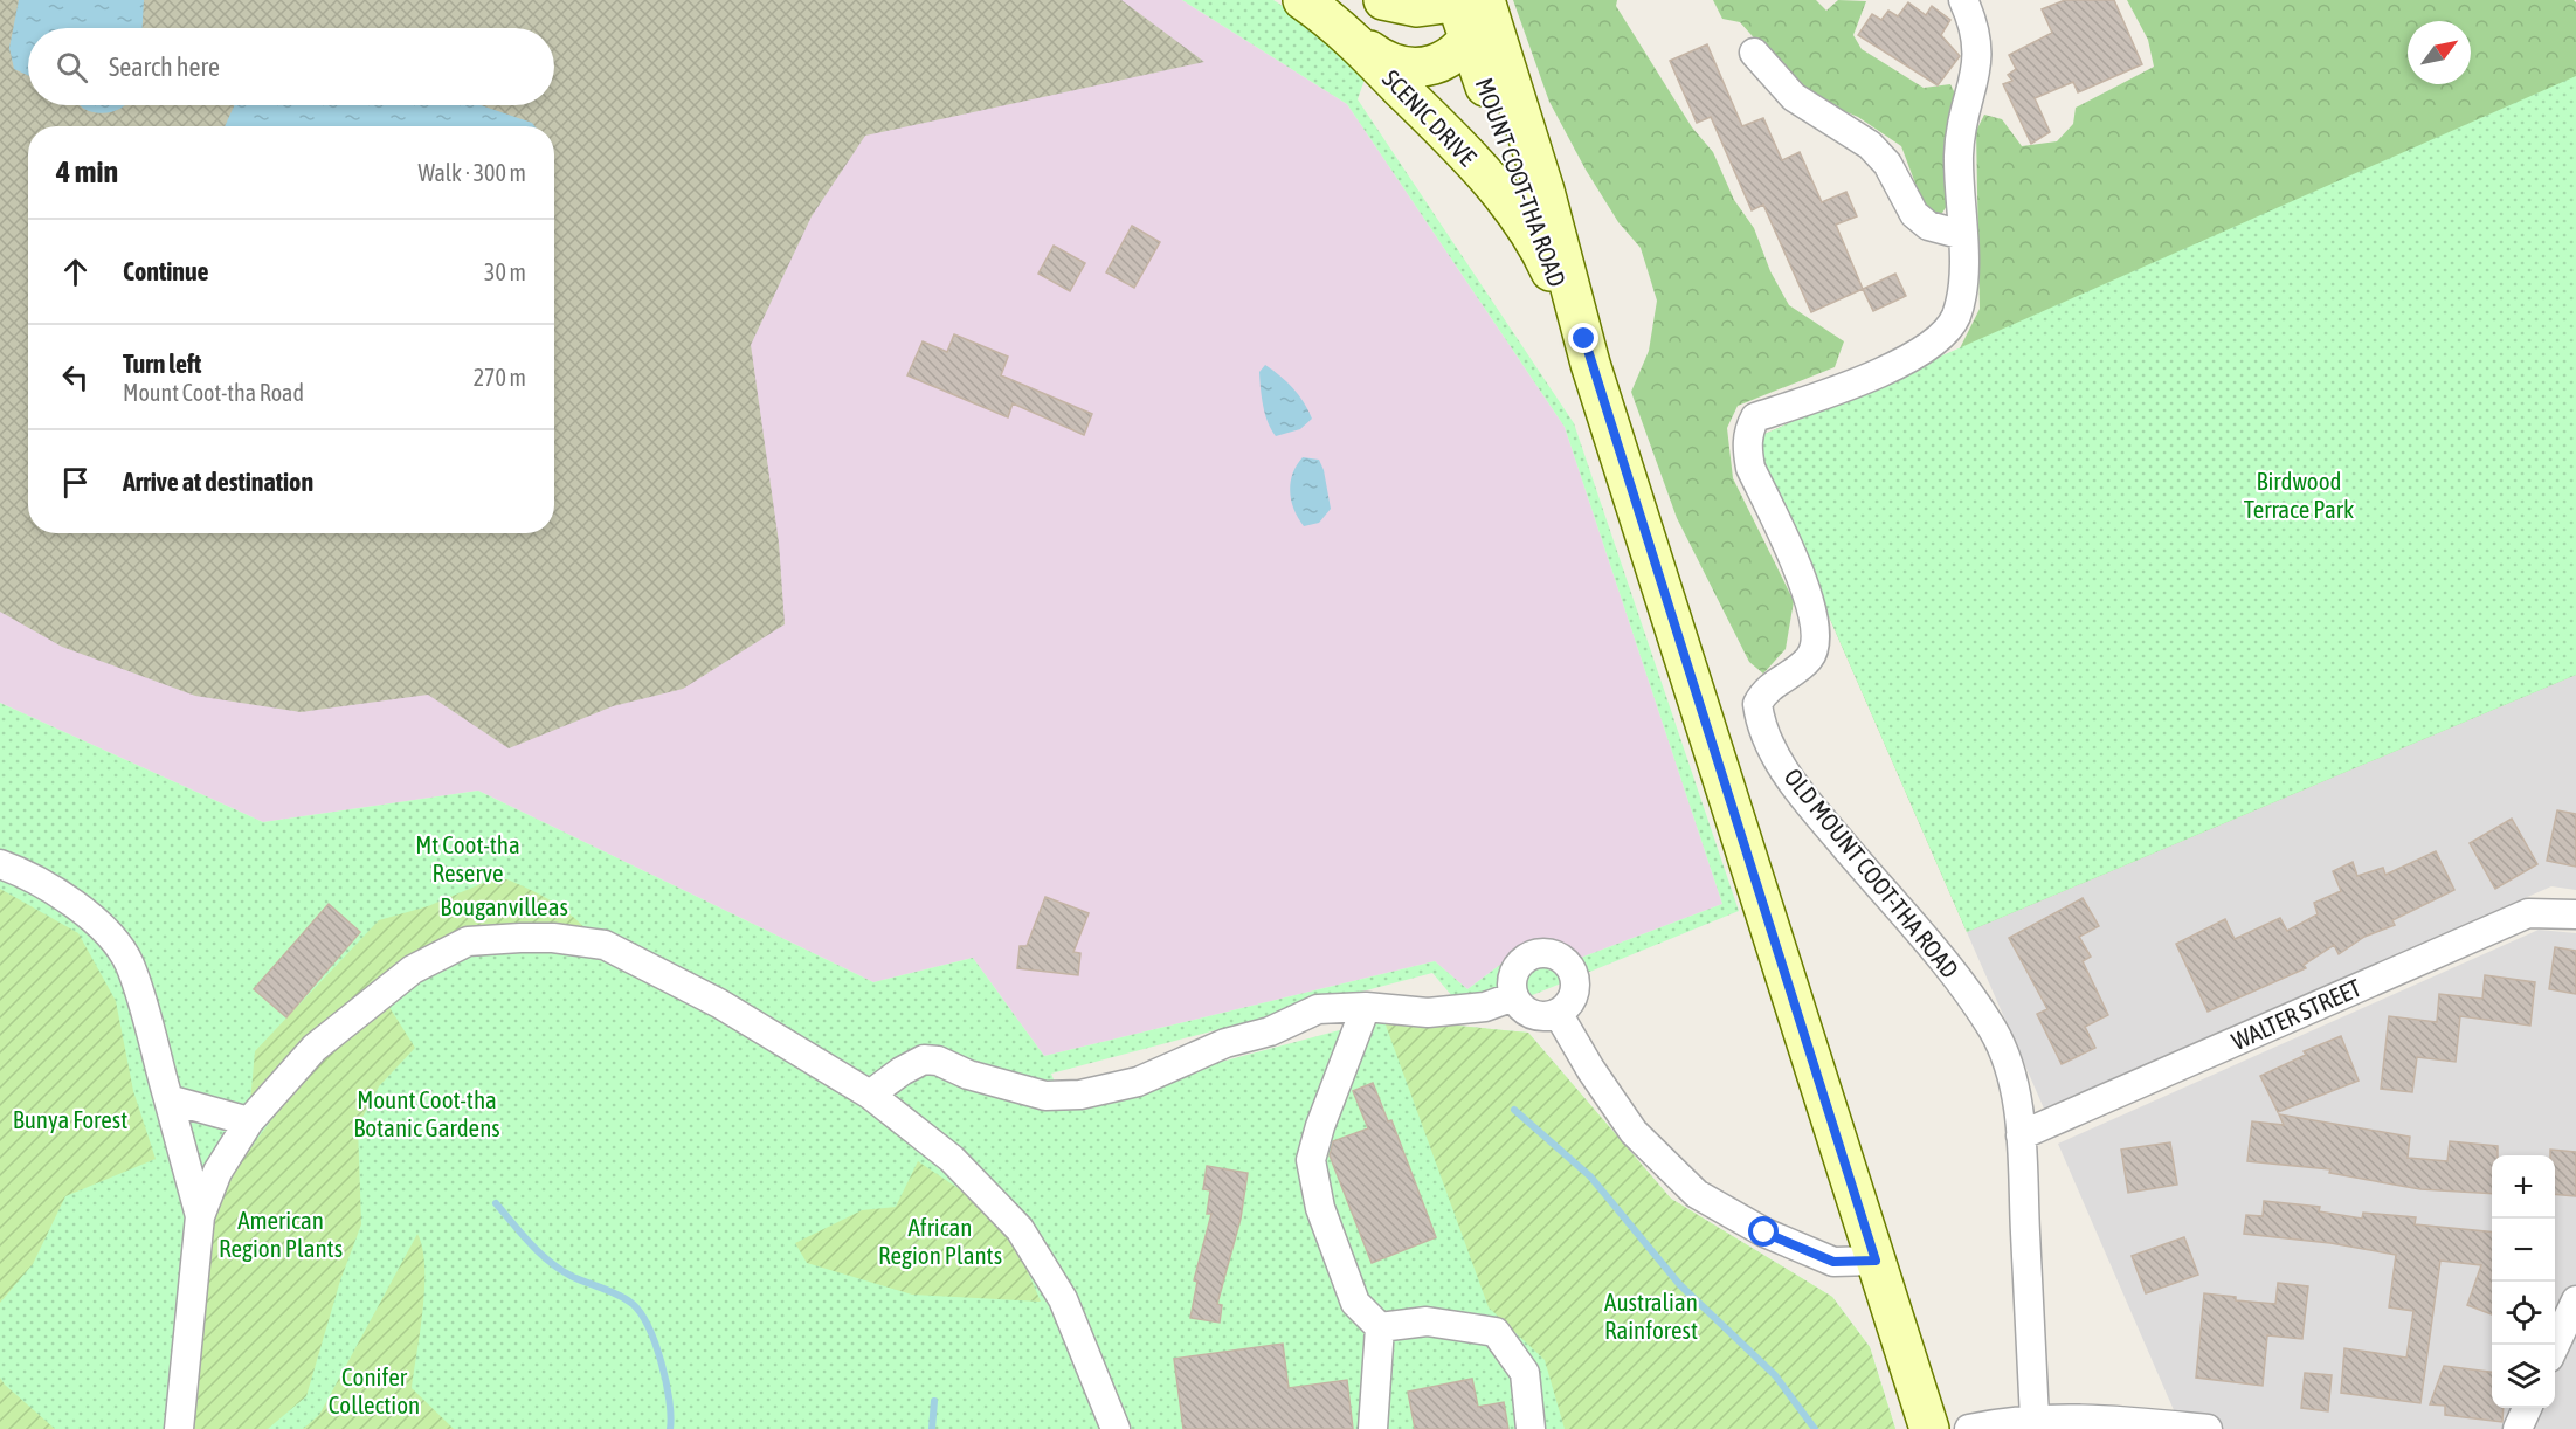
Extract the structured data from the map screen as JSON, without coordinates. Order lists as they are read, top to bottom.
{
  "streets": {
    "main road": ["SCENIC DRIVE", "MOUNT COOT-THA ROAD"],
    "street": ["OLD MOUNT COOT-THA ROAD", "WALTER STREET"]
  },
  "crossings": [
    ["SCENIC DRIVE", "MOUNT COOT-THA ROAD"],
    ["OLD MOUNT COOT-THA ROAD", "WALTER STREET"]
  ],
  "parks": [
    "Birdwood Terrace Park",
    "Mt Coot-tha Reserve",
    "Bouganvilleas",
    "Mount Coot-tha Botanic Gardens",
    "Bunya Forest",
    "American Region Plants",
    "African Region Plants",
    "Australian Rainforest",
    "Conifer Collection"
  ],
  "north": "top right",
  "page": {
    "search": "Search here",
    "heading": ["4 min", "Walk · 300 m"],
    "list": [
      ["Continue", "30 m"],
      ["Turn left", "Mount Coot-tha Road", "270 m"],
      "Arrive at destination"
    ],
    "map_buttons": ["+", "−"]
  }
}
